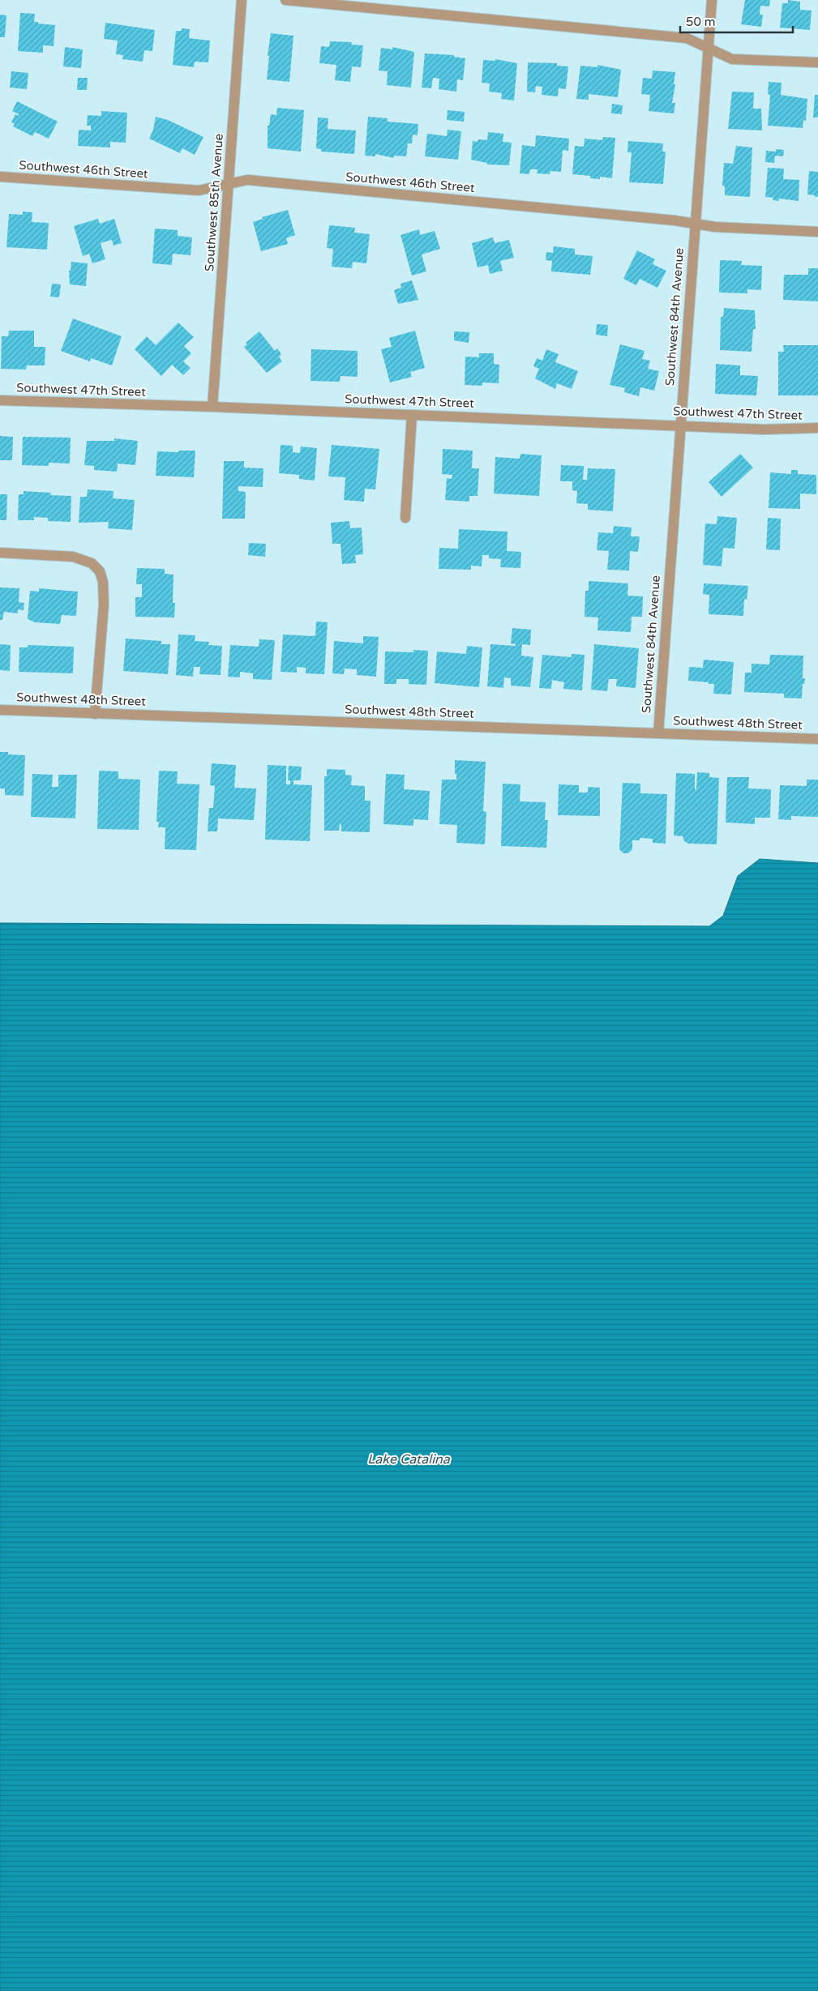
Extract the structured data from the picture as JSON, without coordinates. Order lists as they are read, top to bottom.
{
  "streets": {
    "street": [
      "Southwest 46th Street",
      "Southwest 85th Avenue",
      "Southwest 84th Avenue",
      "Southwest 47th Street",
      "Southwest 48th Street"
    ]
  },
  "crossings": [
    ["Southwest 46th Street", "Southwest 85th Avenue"],
    ["Southwest 46th Street", "Southwest 84th Avenue"],
    ["Southwest 85th Avenue", "Southwest 47th Street"],
    ["Southwest 84th Avenue", "Southwest 47th Street"],
    ["Southwest 84th Avenue", "Southwest 48th Street"]
  ],
  "water": ["Lake Catalina"],
  "scale_bar": "50 m"
}
